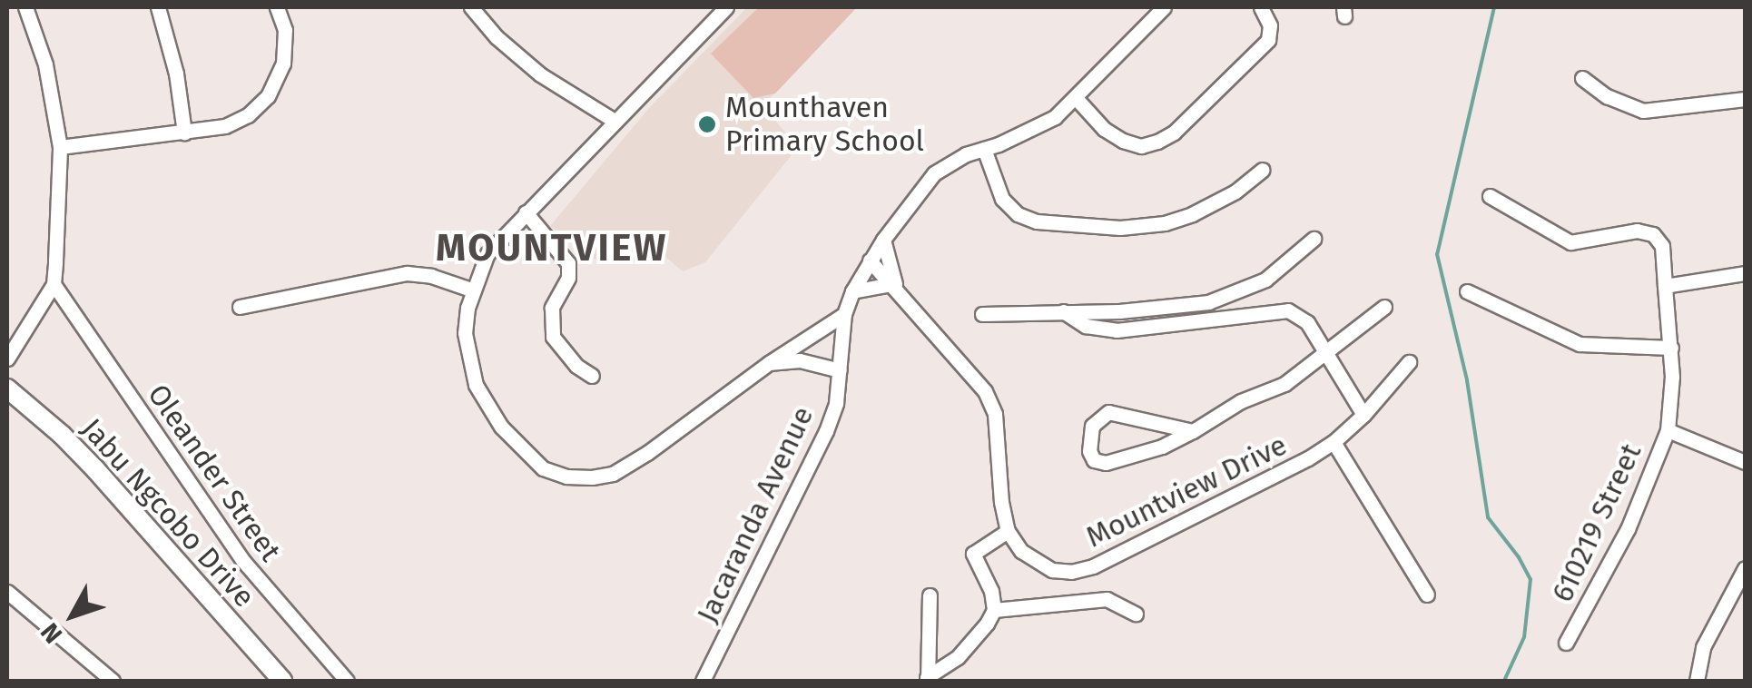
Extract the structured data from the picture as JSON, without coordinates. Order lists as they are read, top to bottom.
{
  "streets": {
    "main road": ["Jabu Ngcobo Drive"],
    "street": [
      "Oleander Street",
      "Mountview Drive",
      "Jacaranda Avenue",
      "610219 Street"
    ]
  },
  "districts": ["MOUNTVIEW"],
  "places": ["Mounthaven Primary School"],
  "north": "bottom left"
}
